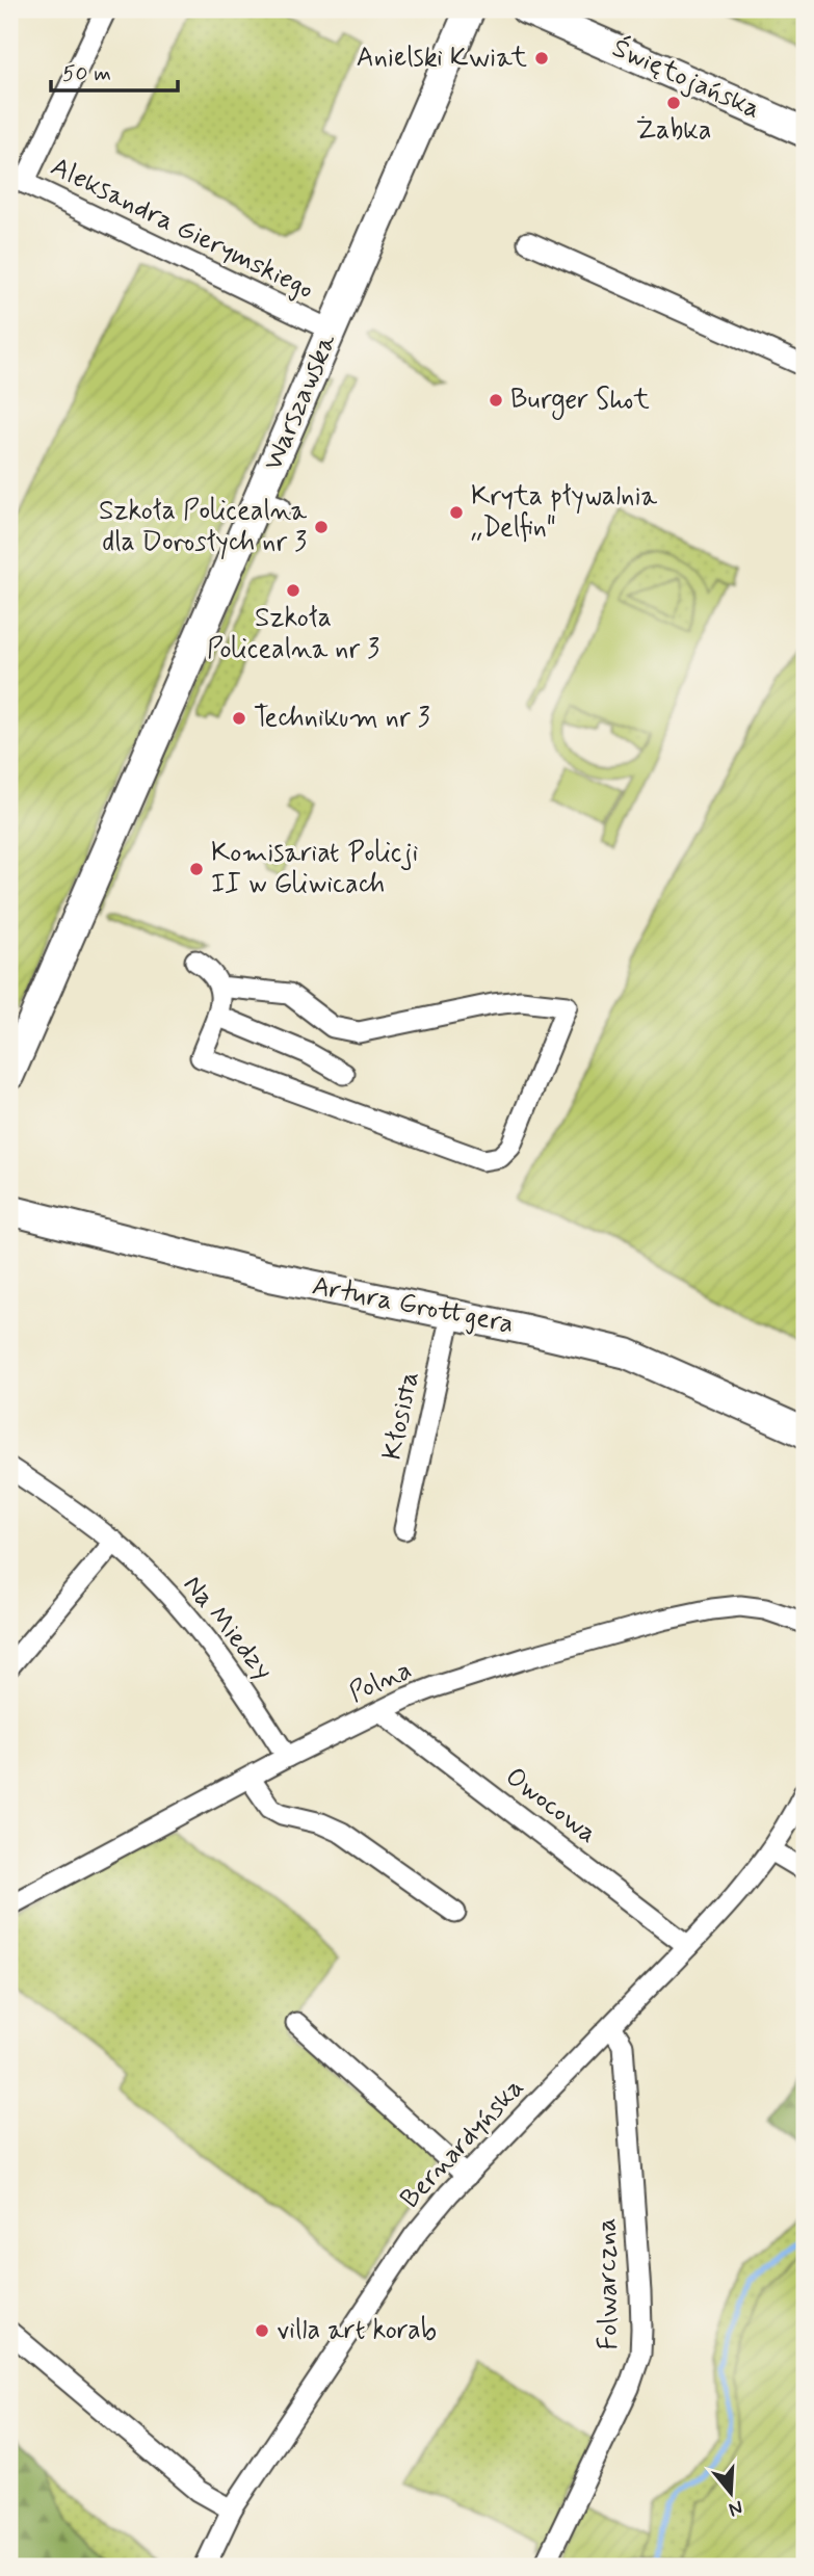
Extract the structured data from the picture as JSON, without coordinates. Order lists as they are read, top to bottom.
{
  "streets": {
    "street": [
      "Świętojańska",
      "Aleksandra Gierymskiego",
      "Warszawska",
      "Artura Grottgera",
      "Kłosista",
      "Na Miedzy",
      "Polna",
      "Owocowa",
      "Bernardyńska",
      "Folwarczna"
    ]
  },
  "crossings": [
    ["Aleksandra Gierymskiego", "Warszawska"],
    ["Artura Grottgera", "Kłosista"],
    ["Na Miedzy", "Polna"],
    ["Polna", "Owocowa"],
    ["Owocowa", "Bernardyńska"],
    ["Bernardyńska", "Folwarczna"]
  ],
  "places": [
    "Anielski Kwiat",
    "Żabka",
    "Burger Shot",
    "Kryta pływalnia ,,Delfin\"",
    "Szkoła Policealna dla Dorosłych nr 3",
    "Szkoła Policealna nr 3",
    "Technikum nr 3",
    "Komisariat Policji II w Gliwicach",
    "villa art korab"
  ],
  "scale_bar": "50 m",
  "north": "bottom"
}
